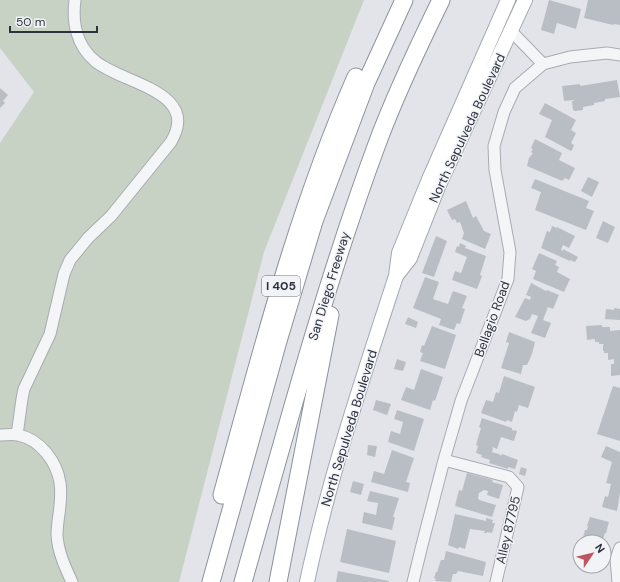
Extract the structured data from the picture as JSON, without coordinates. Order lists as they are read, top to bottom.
{
  "streets": {
    "highway": ["I 405", "San Diego Freeway"],
    "main road": ["North Sepulveda Boulevard"],
    "street": ["Bellagio Road", "Alley 87795"]
  },
  "crossings": [
    ["Bellagio Road", "Alley 87795"]
  ],
  "scale_bar": "50 m",
  "north": "top right"
}
